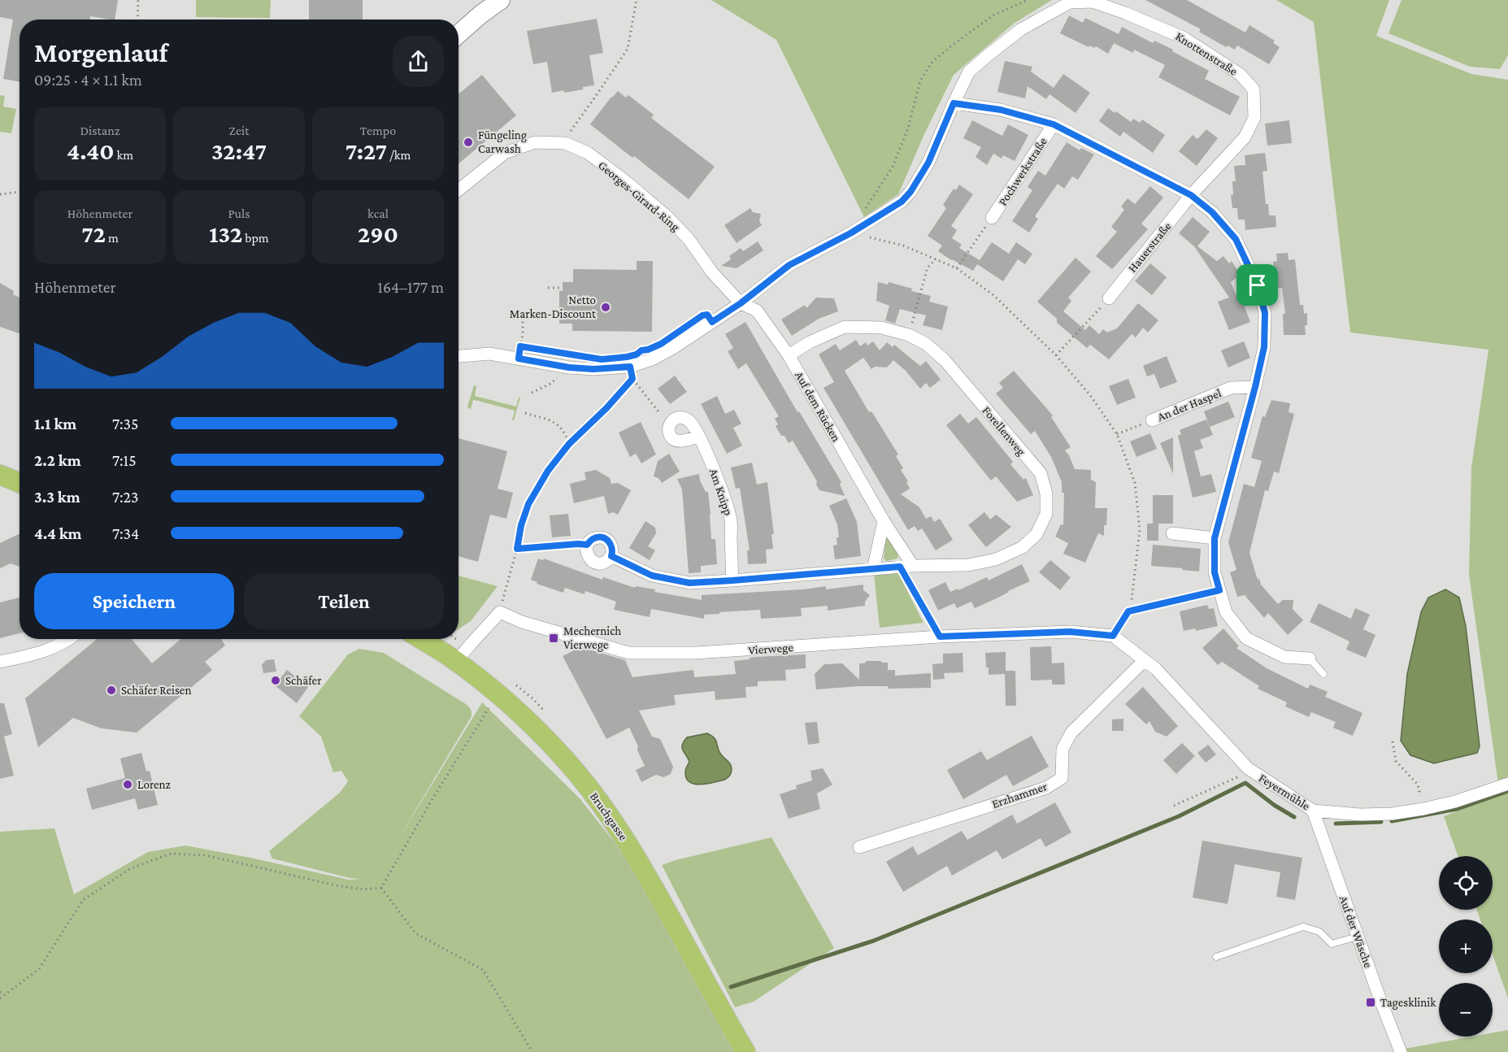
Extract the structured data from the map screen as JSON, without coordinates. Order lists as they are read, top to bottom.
{
  "streets": {
    "main road": ["Bruchgasse"],
    "street": [
      "Knottenstraße",
      "Pochwerkstraße",
      "Georges-Girard-Ring",
      "Hauerstraße",
      "An der Haspel",
      "Auf dem Rücken",
      "Forellenweg",
      "Am Knipp",
      "Vierwege",
      "Feyermühle",
      "Erzhammer",
      "Auf der Wäsche"
    ]
  },
  "crossings": [
    ["Knottenstraße", "Georges-Girard-Ring"],
    ["Knottenstraße", "Hauerstraße"],
    ["Knottenstraße", "Auf dem Rücken"],
    ["Georges-Girard-Ring", "Auf dem Rücken"],
    ["Auf dem Rücken", "Forellenweg"],
    ["Vierwege", "Feyermühle"],
    ["Feyermühle", "Erzhammer"],
    ["Feyermühle", "Auf der Wäsche"]
  ],
  "places": {
    "other": [
      "Füngeling Carwash",
      "Netto Marken-Discount",
      "Schäfer",
      "Schäfer Reisen",
      "Lorenz"
    ],
    "transit": ["Mechernich Vierwege", "Tagesklinik"]
  },
  "page": {
    "heading": ["Morgenlauf", "09:25 · 4 × 1.1 km"],
    "stats": [
      ["Distanz", "4.40 km"],
      ["Zeit", "32:47"],
      ["Tempo", "7:27 /km"],
      ["Höhenmeter", "72 m"],
      ["Puls", "132 bpm"],
      ["kcal", "290"]
    ],
    "chart": ["Höhenmeter", "164–177 m"],
    "list": [
      {
        "name": "1.1 km",
        "note": "7:35"
      },
      {
        "name": "2.2 km",
        "note": "7:15"
      },
      {
        "name": "3.3 km",
        "note": "7:23"
      },
      {
        "name": "4.4 km",
        "note": "7:34"
      }
    ],
    "buttons": ["Speichern", "Teilen"],
    "map_buttons": ["+", "−"]
  }
}
